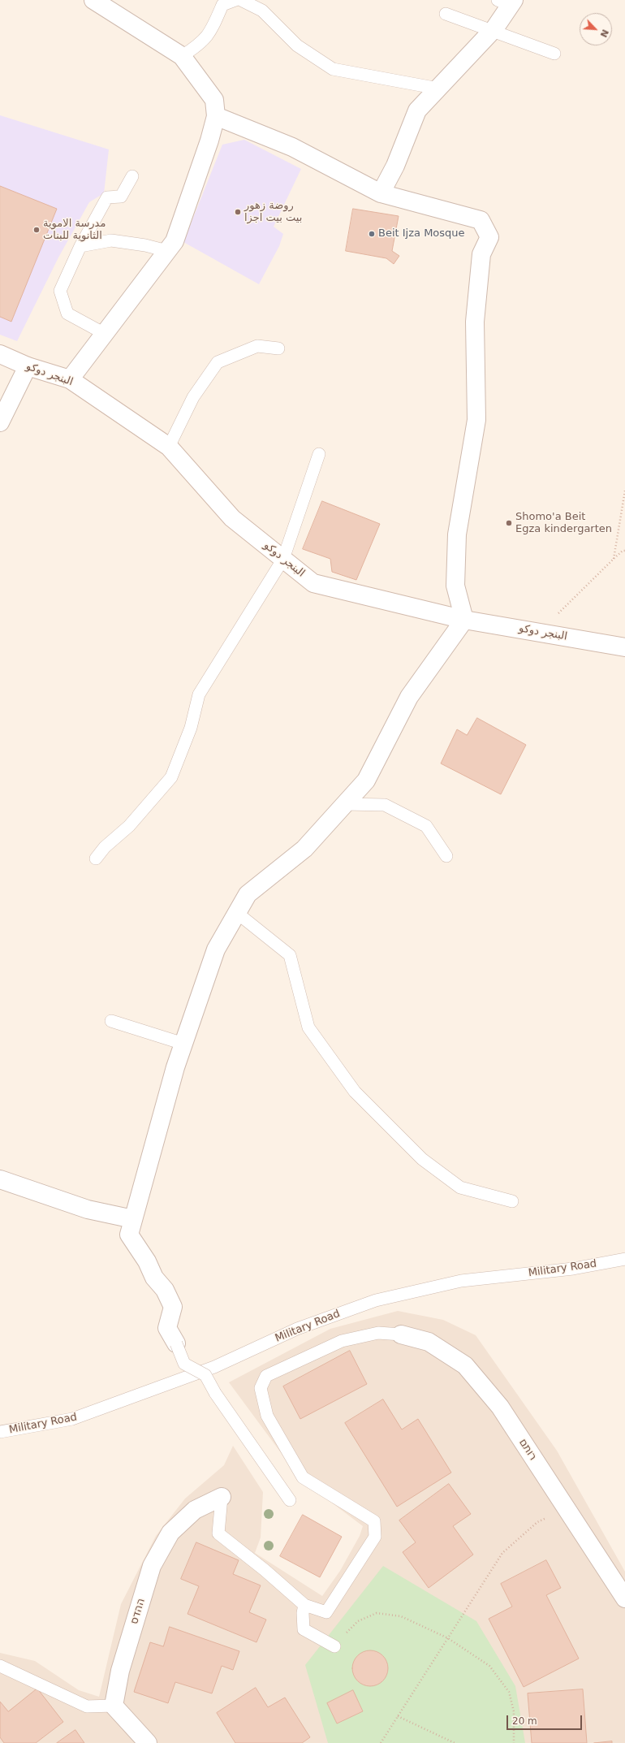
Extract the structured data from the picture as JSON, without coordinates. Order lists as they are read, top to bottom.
{
  "streets": {
    "street": ["البنجر دوكو", "רותם", "ההדס"],
    "lane": ["Military Road"]
  },
  "places": [
    "روضة زهور بيت بيت اجزا",
    "مدرسة الاموية الثانوية للبنات",
    "Beit Ijza Mosque",
    "Shomo'a Beit Egza kindergarten"
  ],
  "scale_bar": "20 m",
  "north": "bottom right"
}
